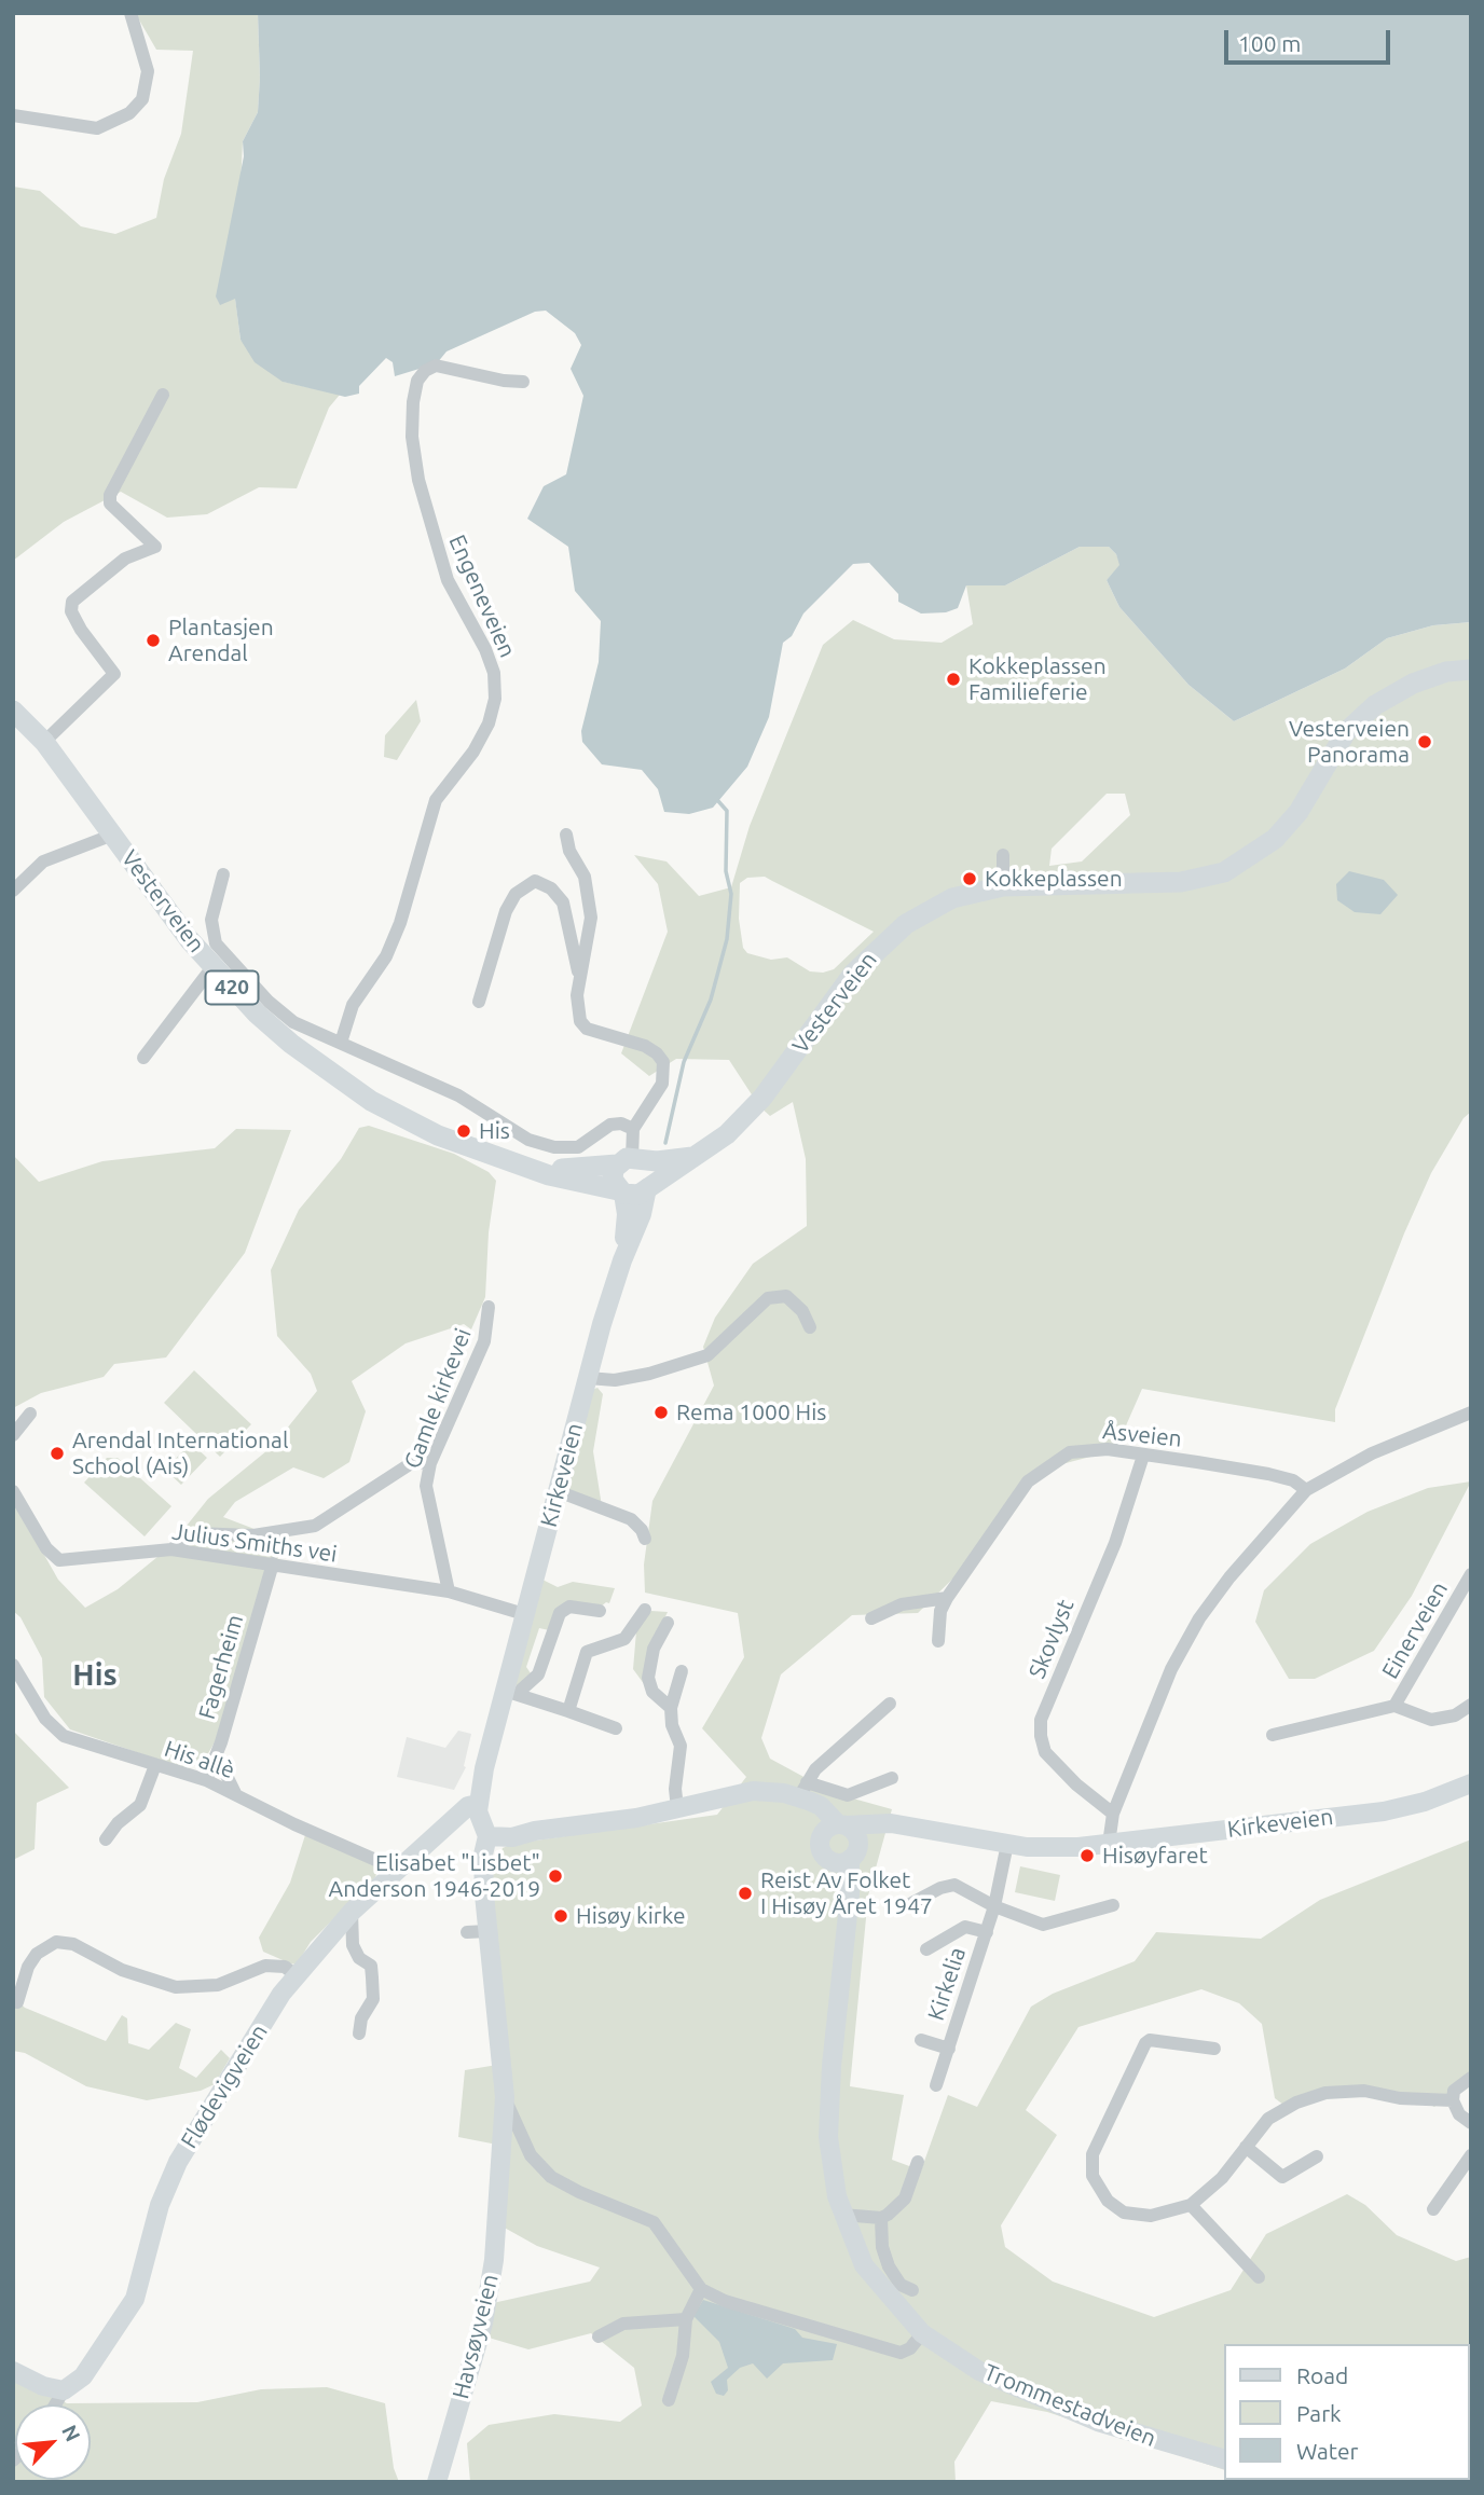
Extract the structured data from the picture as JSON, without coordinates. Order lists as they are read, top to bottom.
{
  "streets": {
    "main road": [
      "Vesterveien",
      "420",
      "Kirkeveien",
      "Flødevigveien",
      "Havsøyveien",
      "Trommestadveien"
    ],
    "street": [
      "Engeneveien",
      "Gamle kirkevei",
      "Åsveien",
      "Julius Smiths vei",
      "Einerveien",
      "Skovlyst",
      "Fagerheim",
      "His allè",
      "Kirkelia"
    ]
  },
  "crossings": [
    ["Vesterveien", "420"],
    ["Vesterveien", "Kirkeveien"],
    ["420", "Kirkeveien"],
    ["Gamle kirkevei", "Julius Smiths vei"],
    ["Åsveien", "Skovlyst"],
    ["Kirkeveien", "Julius Smiths vei"],
    ["Kirkeveien", "Kirkelia"],
    ["Kirkeveien", "Flødevigveien"],
    ["Kirkeveien", "Trommestadveien"],
    ["Julius Smiths vei", "Fagerheim"],
    ["Fagerheim", "His allè"],
    ["His allè", "Flødevigveien"]
  ],
  "districts": ["His"],
  "places": [
    "Plantasjen Arendal",
    "Kokkeplassen Familieferie",
    "Vesterveien Panorama",
    "Kokkeplassen",
    "His",
    "Rema 1000 His",
    "Arendal International School (Ais)",
    "Hisøyfaret",
    "Elisabet \"Lisbet\" Anderson 1946-2019",
    "Reist Av Folket I Hisøy Året 1947",
    "Hisøy kirke"
  ],
  "legend": ["Road", "Park", "Water"],
  "scale_bar": "100 m",
  "north": "top right"
}
